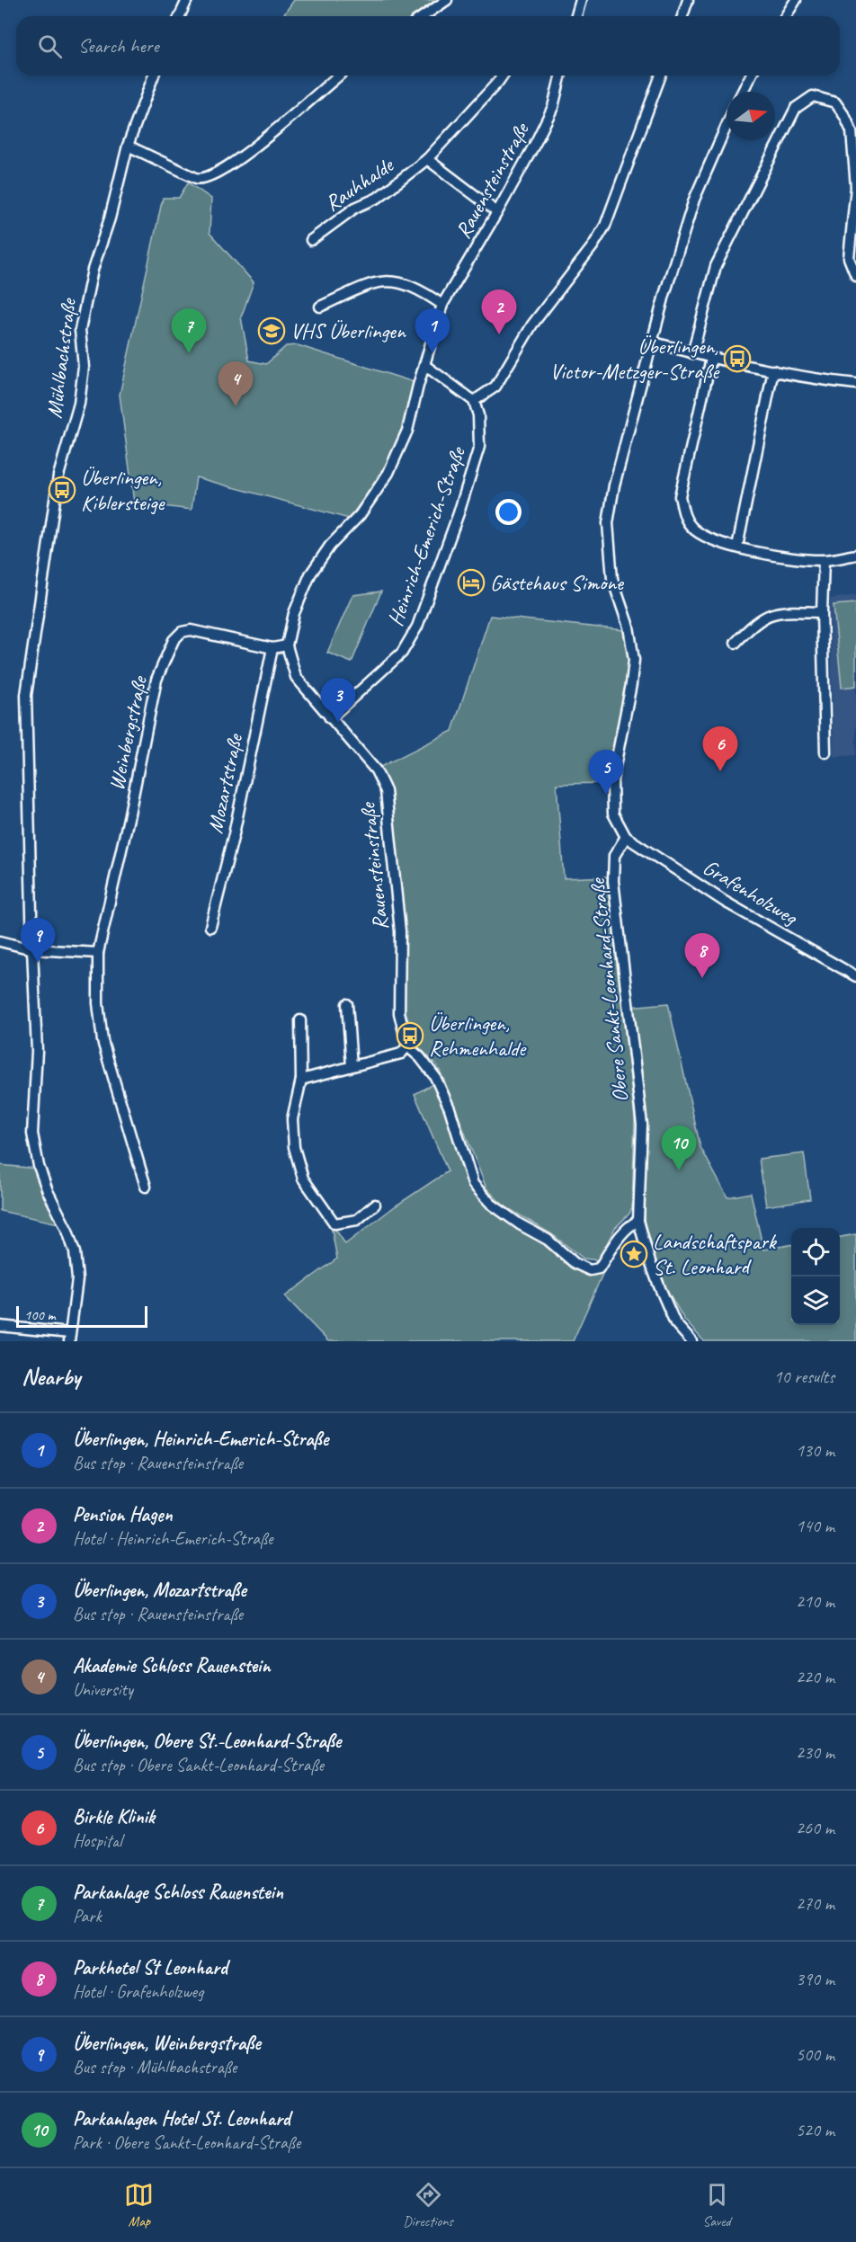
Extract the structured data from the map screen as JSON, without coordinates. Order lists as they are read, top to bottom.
{
  "streets": {
    "street": [
      "Rauensteinstraße",
      "Rauhhalde",
      "Mühlbachstraße",
      "Heinrich-Emerich-Straße",
      "Weinbergstraße",
      "Mozartstraße",
      "Grafenholzweg",
      "Obere Sankt-Leonhard-Straße"
    ]
  },
  "crossings": [
    ["Rauensteinstraße", "Heinrich-Emerich-Straße"],
    ["Rauensteinstraße", "Weinbergstraße"],
    ["Weinbergstraße", "Mozartstraße"],
    ["Grafenholzweg", "Obere Sankt-Leonhard-Straße"]
  ],
  "places": {
    "school or university": ["VHS Überlingen"],
    "bus stop": ["Überlingen, Victor-Metzger-Straße", "Überlingen, Kiblersteige", "Überlingen, Rehmenhalde"],
    "hotel": ["Gästehaus Simone"],
    "place": ["Landschaftspark St. Leonhard"]
  },
  "scale_bar": "100 m",
  "north": "right",
  "page": {
    "search": "Search here",
    "pins": [
      "2",
      "1",
      "7",
      "4",
      "3",
      "6",
      "5",
      "9",
      "8",
      "10"
    ],
    "scale": "100 m",
    "heading": ["Nearby", "10 results"],
    "list": [
      {
        "mark": "1",
        "name": "Überlingen, Heinrich-Emerich-Straße",
        "note": "Bus stop · Rauensteinstraße",
        "value": "130 m"
      },
      {
        "mark": "2",
        "name": "Pension Hagen",
        "note": "Hotel · Heinrich-Emerich-Straße",
        "value": "140 m"
      },
      {
        "mark": "3",
        "name": "Überlingen, Mozartstraße",
        "note": "Bus stop · Rauensteinstraße",
        "value": "210 m"
      },
      {
        "mark": "4",
        "name": "Akademie Schloss Rauenstein",
        "note": "University",
        "value": "220 m"
      },
      {
        "mark": "5",
        "name": "Überlingen, Obere St.-Leonhard-Straße",
        "note": "Bus stop · Obere Sankt-Leonhard-Straße",
        "value": "230 m"
      },
      {
        "mark": "6",
        "name": "Birkle Klinik",
        "note": "Hospital",
        "value": "260 m"
      },
      {
        "mark": "7",
        "name": "Parkanlage Schloss Rauenstein",
        "note": "Park",
        "value": "270 m"
      },
      {
        "mark": "8",
        "name": "Parkhotel St Leonhard",
        "note": "Hotel · Grafenholzweg",
        "value": "390 m"
      },
      {
        "mark": "9",
        "name": "Überlingen, Weinbergstraße",
        "note": "Bus stop · Mühlbachstraße",
        "value": "500 m"
      },
      {
        "mark": "10",
        "name": "Parkanlagen Hotel St. Leonhard",
        "note": "Park · Obere Sankt-Leonhard-Straße",
        "value": "520 m"
      }
    ],
    "nav": ["Map", "Directions", "Saved"]
  }
}
